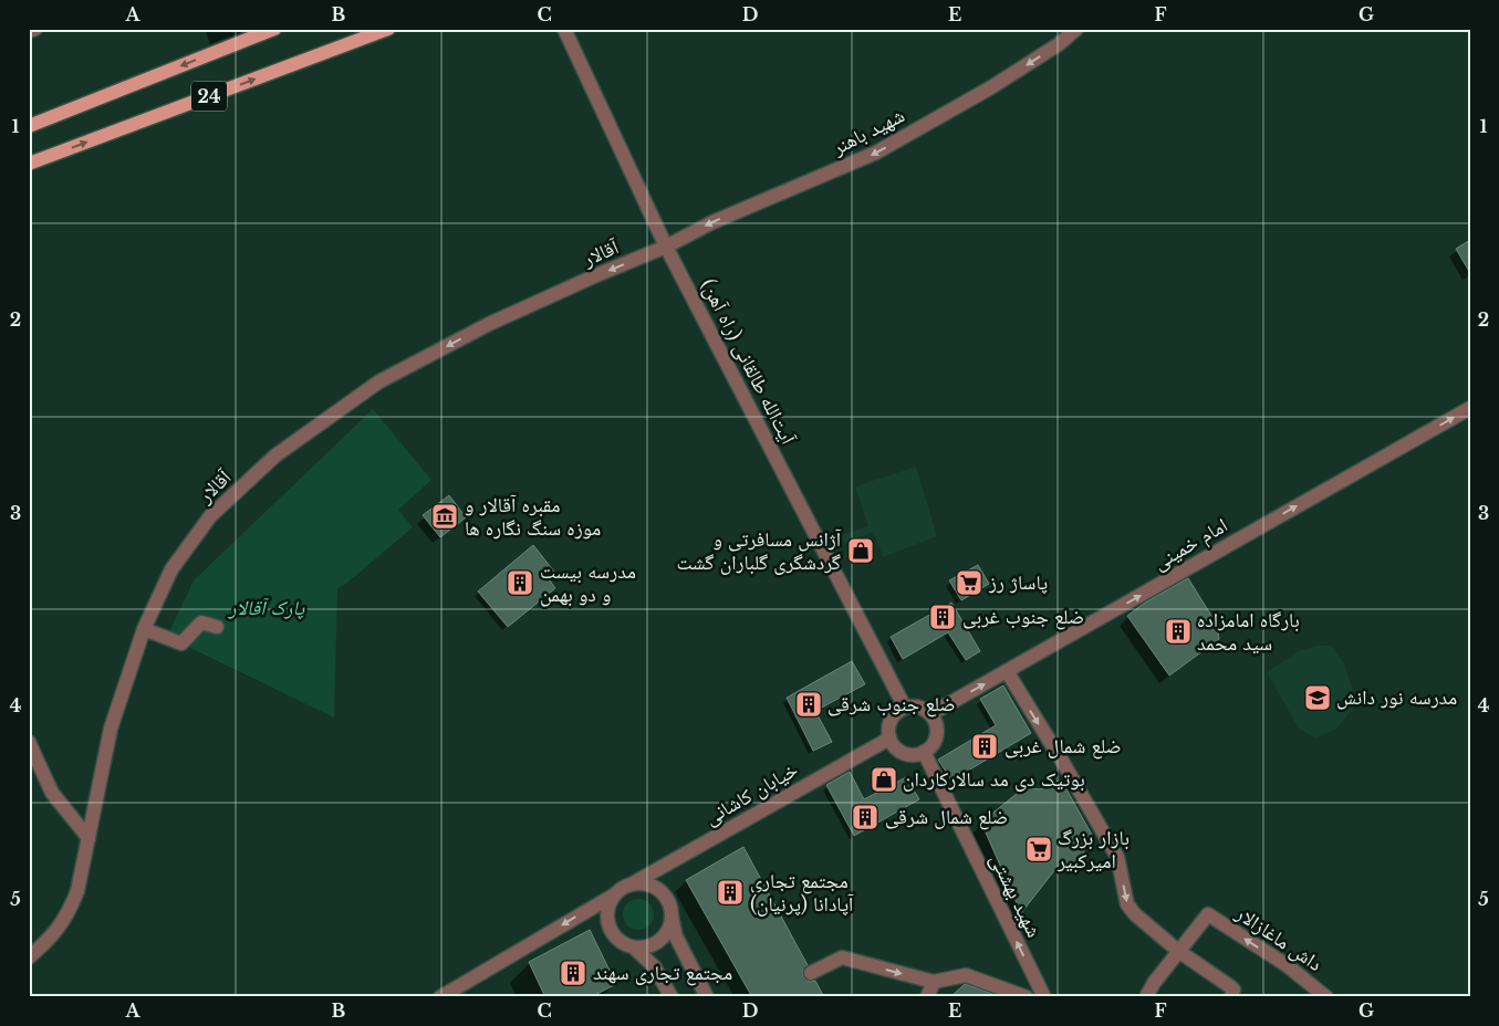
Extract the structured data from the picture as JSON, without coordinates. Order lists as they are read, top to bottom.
{
  "streets": {
    "main road": ["24"],
    "street": [
      "شهید باهنر",
      "آقالار",
      "(راه آهن) آیت‌الله طالقانی",
      "امام خمینی",
      "خیابان کاشانی",
      "شهید بهشتی",
      "داش ماغازالار"
    ]
  },
  "crossings": [
    ["شهید باهنر", "آقالار"],
    ["شهید باهنر", "(راه آهن) آیت‌الله طالقانی"],
    ["آقالار", "(راه آهن) آیت‌الله طالقانی"],
    ["(راه آهن) آیت‌الله طالقانی", "امام خمینی"],
    ["(راه آهن) آیت‌الله طالقانی", "خیابان کاشانی"],
    ["(راه آهن) آیت‌الله طالقانی", "شهید بهشتی"],
    ["امام خمینی", "خیابان کاشانی"],
    ["امام خمینی", "شهید بهشتی"],
    ["خیابان کاشانی", "شهید بهشتی"]
  ],
  "one_way": [
    "شهید باهنر",
    "آقالار",
    "امام خمینی",
    "داش ماغازالار"
  ],
  "parks": ["پارک آقالار"],
  "places": {
    "museum": ["مقبره آقالار و موزه سنگ نگاره ها"],
    "shop": ["آژانس مسافرتی و گردشگری گلباران گشت", "بوتیک دی مد سالارکاردان"],
    "building": [
      "مدرسه بیست و دو بهمن",
      "ضلع جنوب غربی",
      "بارگاه امامزاده سید محمد",
      "ضلع جنوب شرقی",
      "ضلع شمال غربی",
      "ضلع شمال شرقی",
      "مجتمع تجاری آپادانا (پرنیان)",
      "مجتمع تجاری سهند"
    ],
    "supermarket": ["پاساژ رز", "بازار بزرگ امیرکبیر"],
    "school or university": ["مدرسه نور دانش"]
  },
  "grid": {
    "columns": [
      "A",
      "B",
      "C",
      "D",
      "E",
      "F",
      "G"
    ],
    "rows": [
      "1",
      "2",
      "3",
      "4",
      "5"
    ]
  }
}
